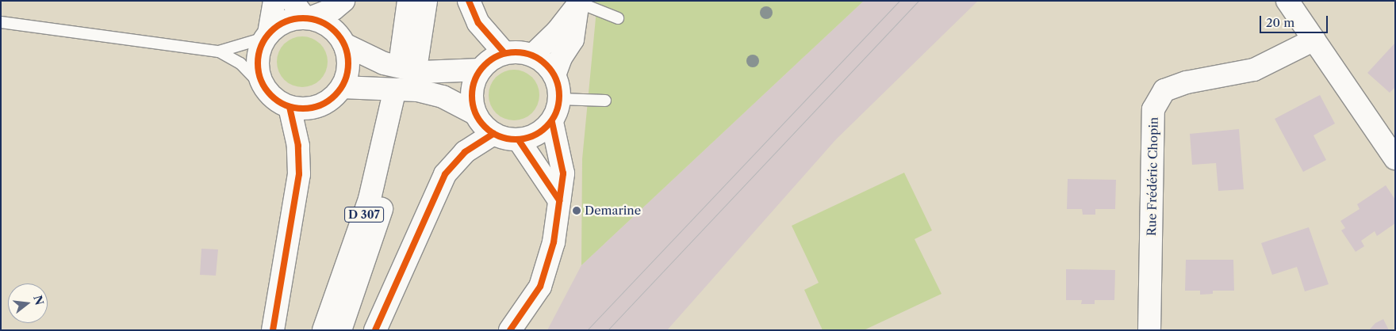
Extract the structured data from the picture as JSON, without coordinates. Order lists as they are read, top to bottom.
{
  "streets": {
    "street": ["Rue Frédéric Chopin", "D 307"]
  },
  "places": ["Demarine"],
  "scale_bar": "20 m",
  "north": "right"
}
